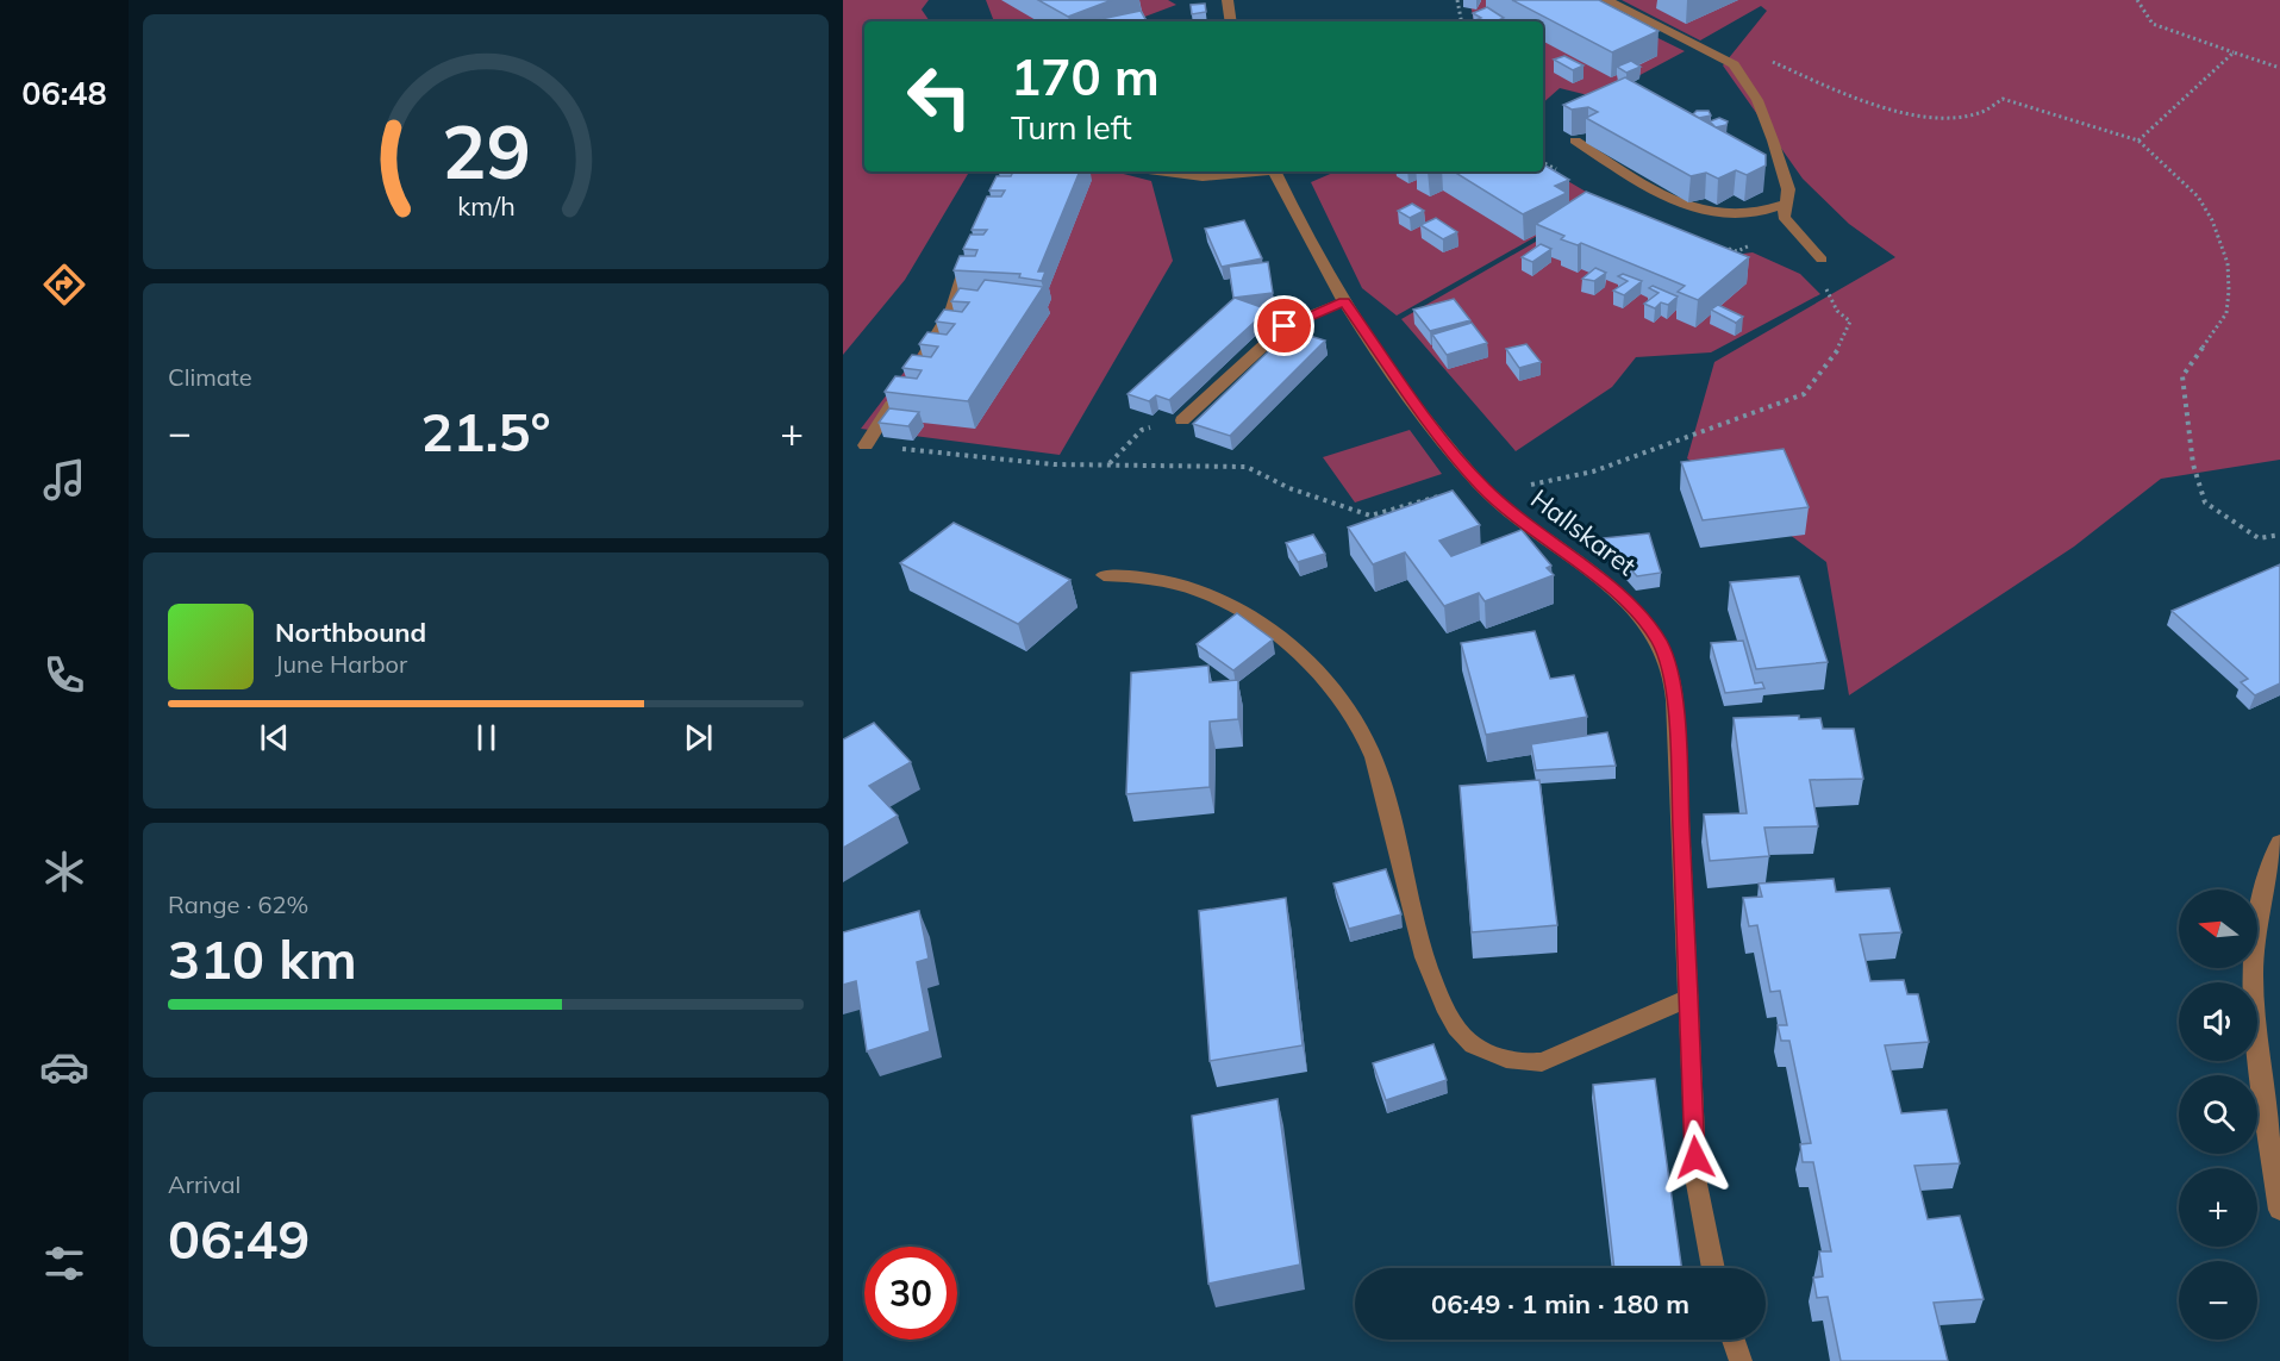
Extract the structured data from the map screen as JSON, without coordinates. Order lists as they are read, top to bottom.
{
  "streets": {
    "street": ["Hallskaret"]
  },
  "north": "left",
  "page": {
    "tabs": "06:48",
    "turn": ["170 m", "Turn left"],
    "tile": [
      "Climate",
      ["Range · 62%", "310 km"],
      ["Arrival", "06:49"]
    ],
    "heat": ["−", "21.5°", "+"],
    "song": ["Northbound", "June Harbor"],
    "map_buttons": ["+", "−"],
    "limit": "30",
    "trip": "06:49 · 1 min · 180 m",
    "gauge": ["29", "km/h"]
  }
}
